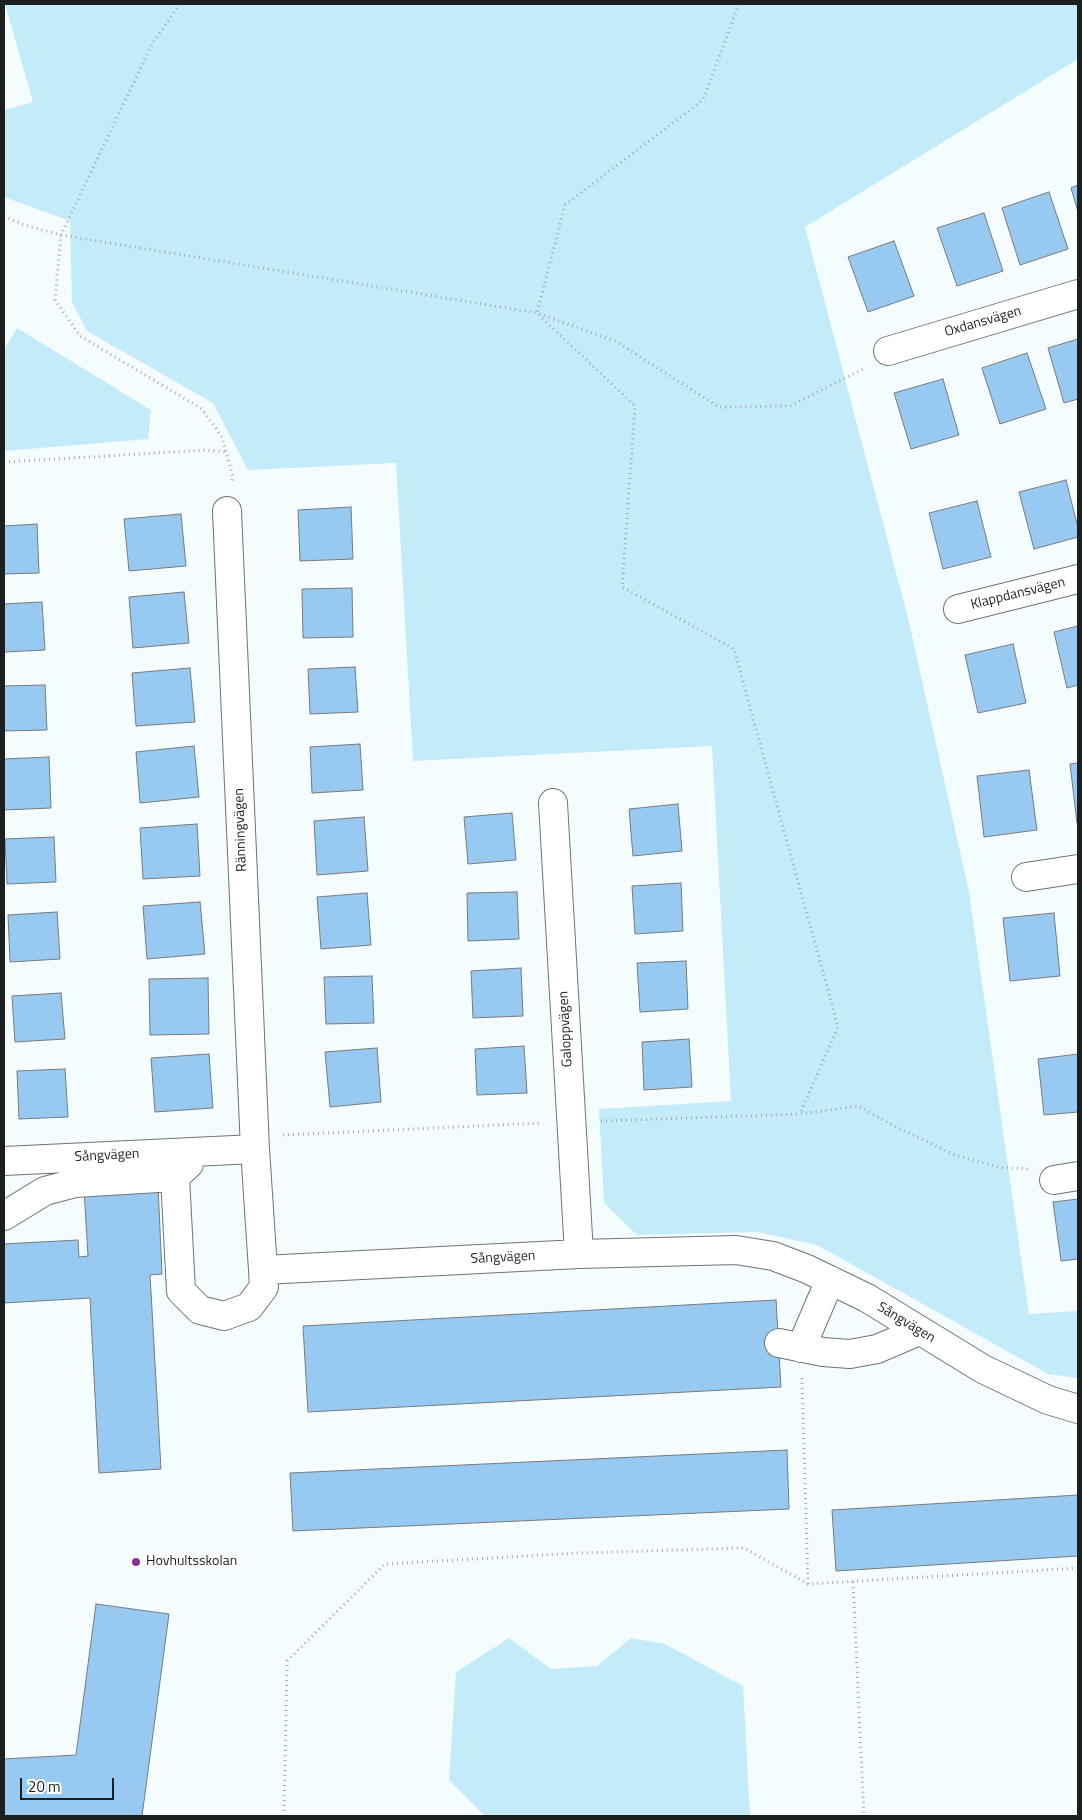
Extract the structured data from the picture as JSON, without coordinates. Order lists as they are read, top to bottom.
{
  "streets": {
    "street": [
      "Oxdansvägen",
      "Klappdansvägen",
      "Ränningvägen",
      "Galoppvägen",
      "Sångvägen"
    ]
  },
  "crossings": [
    ["Ränningvägen", "Sångvägen"],
    ["Galoppvägen", "Sångvägen"]
  ],
  "places": ["Hovhultsskolan"],
  "scale_bar": "20 m"
}
